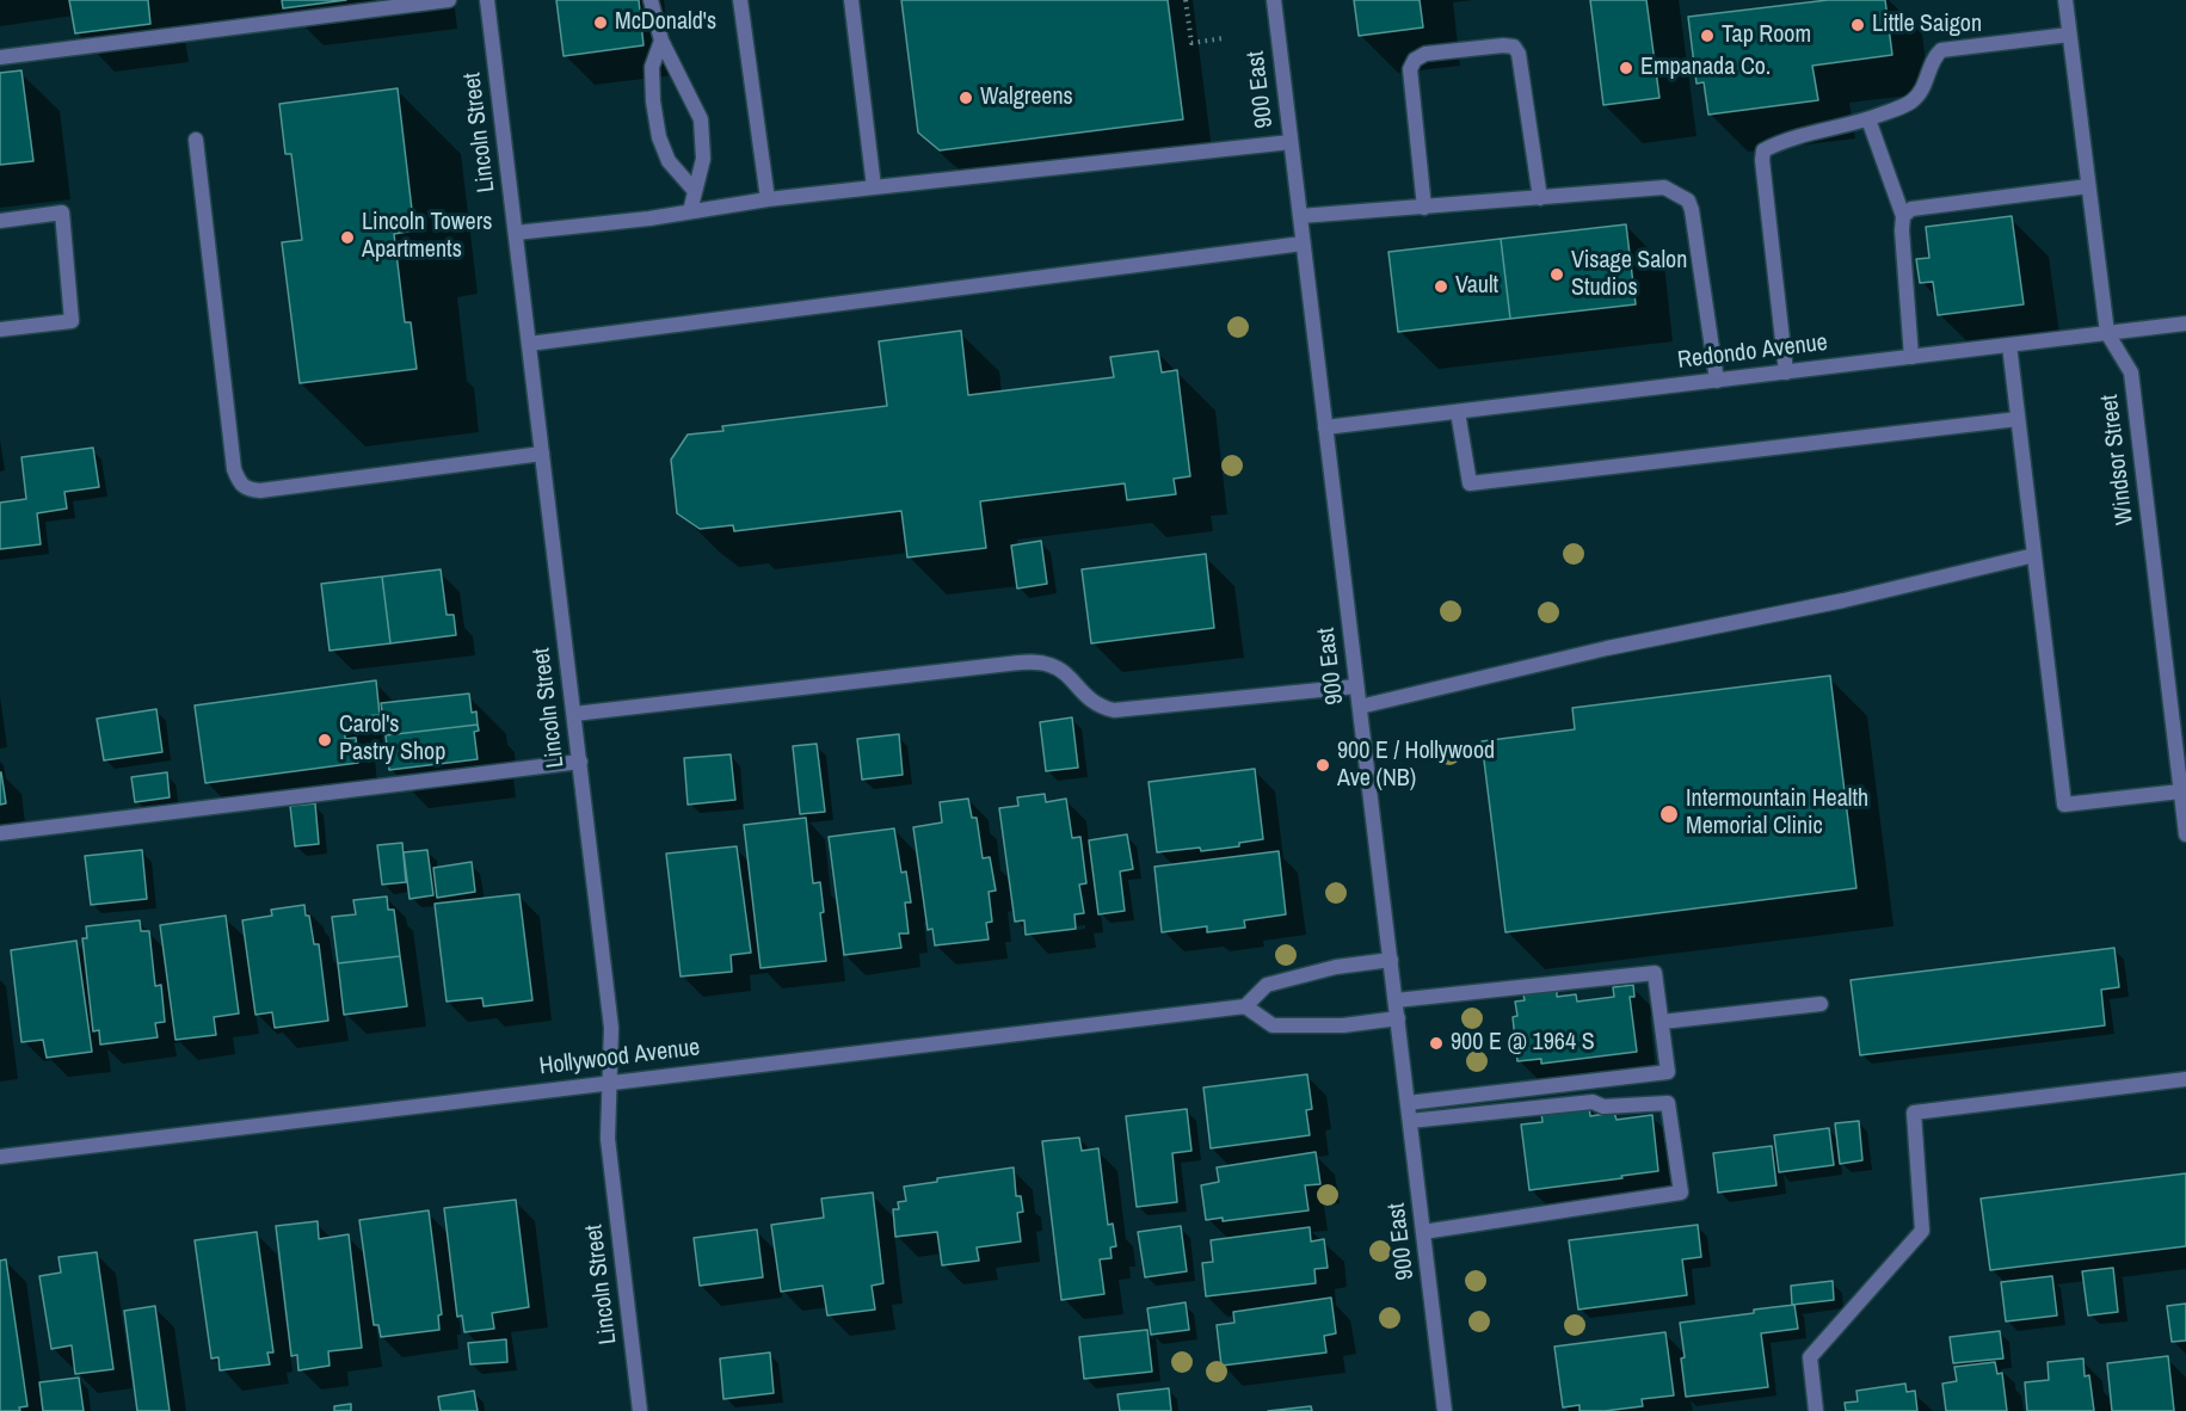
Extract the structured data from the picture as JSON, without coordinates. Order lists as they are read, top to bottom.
{
  "streets": {
    "street": [
      "900 East",
      "Lincoln Street",
      "Redondo Avenue",
      "Windsor Street",
      "Hollywood Avenue"
    ]
  },
  "crossings": [
    ["900 East", "Redondo Avenue"],
    ["Lincoln Street", "Hollywood Avenue"],
    ["Redondo Avenue", "Windsor Street"]
  ],
  "places": [
    "McDonald's",
    "Little Saigon",
    "Tap Room",
    "Empanada Co.",
    "Walgreens",
    "Lincoln Towers Apartments",
    "Visage Salon Studios",
    "Vault",
    "Carol's Pastry Shop",
    "900 E / Hollywood Ave (NB)",
    "Intermountain Health Memorial Clinic",
    "900 E @ 1964 S"
  ]
}
